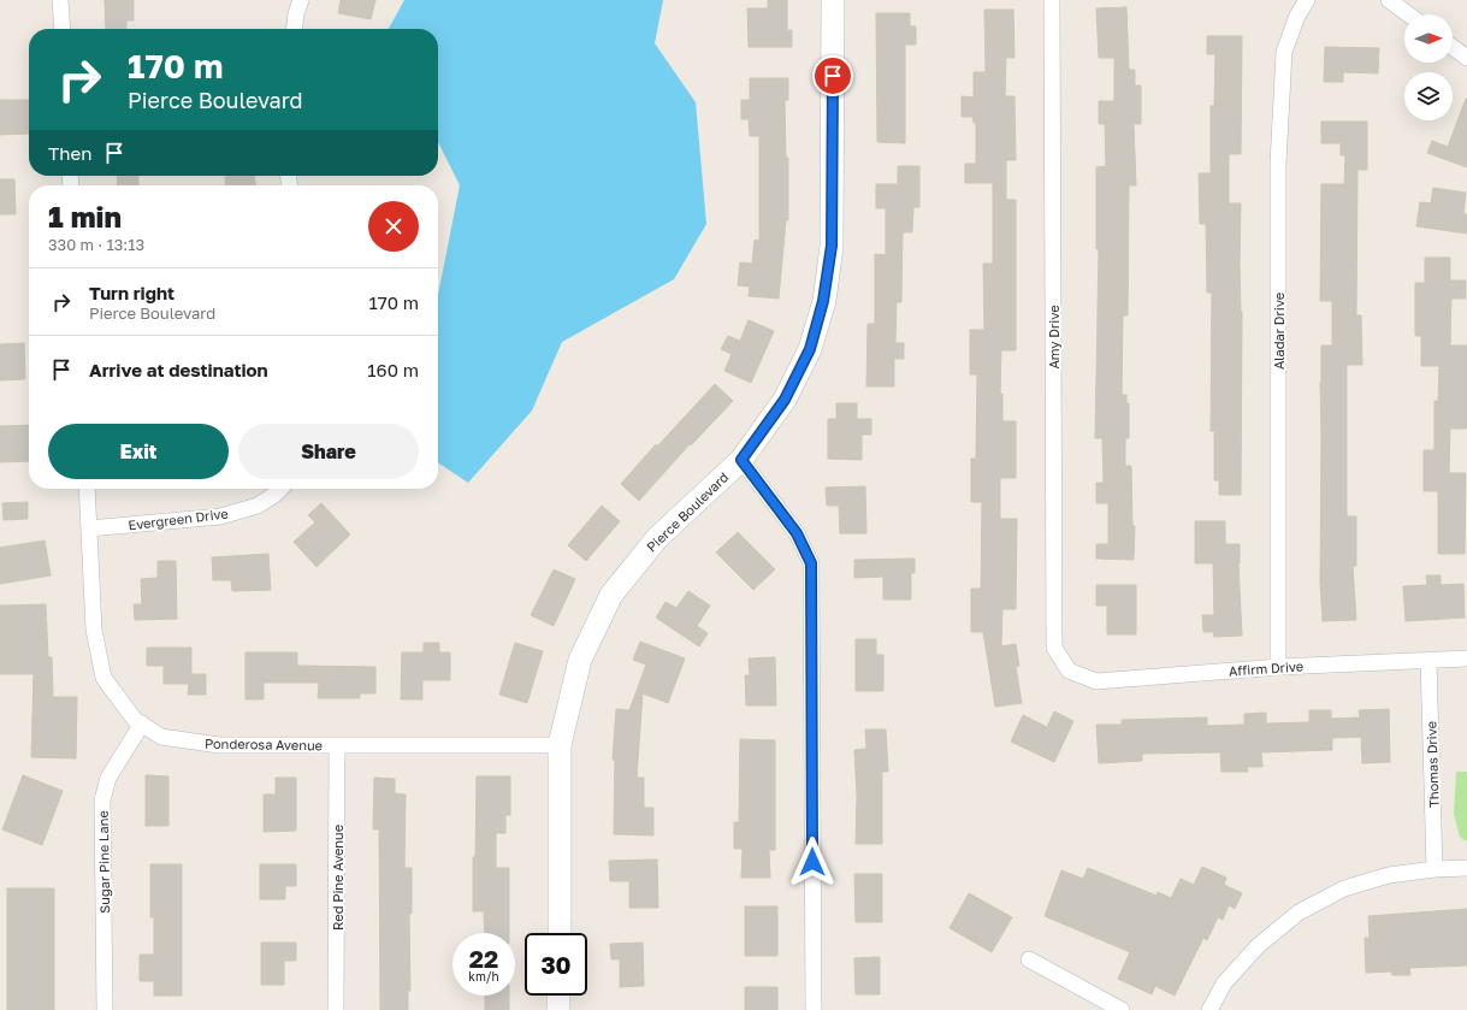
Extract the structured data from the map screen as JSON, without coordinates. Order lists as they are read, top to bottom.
{
  "streets": {
    "street": [
      "Aladar Drive",
      "Amy Drive",
      "Pierce Boulevard",
      "Evergreen Drive",
      "Affirm Drive",
      "Ponderosa Avenue",
      "Thomas Drive",
      "Sugar Pine Lane",
      "Red Pine Avenue"
    ]
  },
  "crossings": [
    ["Aladar Drive", "Affirm Drive"],
    ["Amy Drive", "Affirm Drive"],
    ["Pierce Boulevard", "Ponderosa Avenue"],
    ["Evergreen Drive", "Ponderosa Avenue"],
    ["Affirm Drive", "Thomas Drive"],
    ["Ponderosa Avenue", "Sugar Pine Lane"],
    ["Ponderosa Avenue", "Red Pine Avenue"]
  ],
  "north": "right",
  "page": {
    "turn": ["170 m", "Pierce Boulevard"],
    "then": "Then",
    "heading": ["1 min", "330 m · 13:13"],
    "list": [
      {
        "name": "Turn right",
        "note": "Pierce Boulevard",
        "value": "170 m"
      },
      {
        "name": "Arrive at destination",
        "value": "160 m"
      }
    ],
    "buttons": ["Exit", "Share"],
    "speed": "22 km/h",
    "limit": "30"
  }
}
